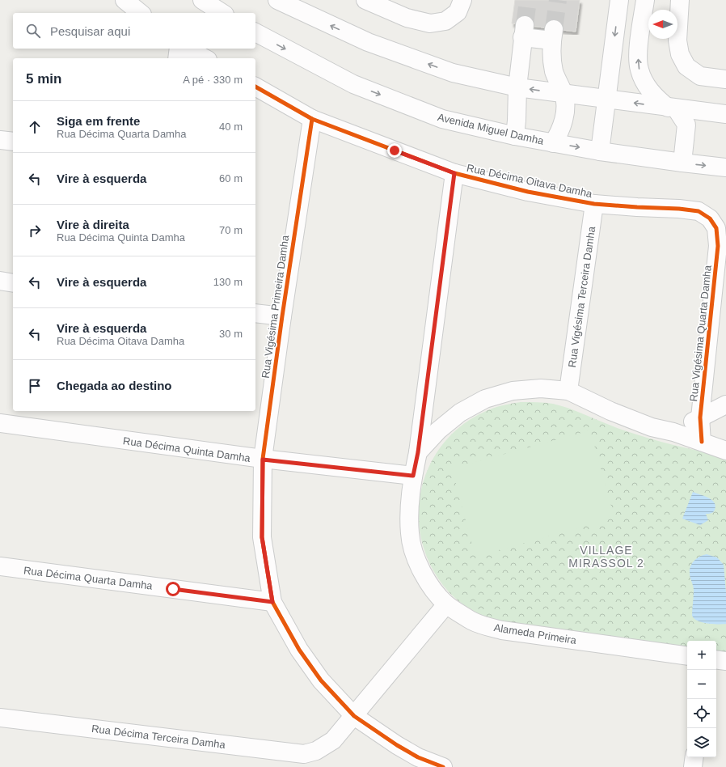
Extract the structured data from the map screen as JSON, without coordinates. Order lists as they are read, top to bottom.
{
  "streets": {
    "street": [
      "Avenida Miguel Damha",
      "Rua Décima Oitava Damha",
      "Rua Vigésima Terceira Damha",
      "Rua Vigésima Primeira Damha",
      "Rua Vigésima Quarta Damha",
      "Rua Décima Quinta Damha",
      "Rua Décima Quarta Damha",
      "Alameda Primeira",
      "Rua Décima Terceira Damha"
    ]
  },
  "crossings": [
    ["Rua Décima Oitava Damha", "Rua Vigésima Terceira Damha"],
    ["Rua Décima Oitava Damha", "Rua Vigésima Primeira Damha"],
    ["Rua Décima Oitava Damha", "Rua Vigésima Quarta Damha"],
    ["Rua Décima Oitava Damha", "Alameda Primeira"],
    ["Rua Vigésima Primeira Damha", "Rua Décima Quinta Damha"],
    ["Rua Vigésima Primeira Damha", "Rua Décima Quarta Damha"],
    ["Rua Vigésima Primeira Damha", "Rua Décima Terceira Damha"],
    ["Rua Décima Quinta Damha", "Alameda Primeira"]
  ],
  "districts": ["VILLAGE MIRASSOL 2"],
  "north": "left",
  "page": {
    "search": "Pesquisar aqui",
    "heading": ["5 min", "A pé · 330 m"],
    "list": [
      ["Siga em frente", "Rua Décima Quarta Damha", "40 m"],
      ["Vire à esquerda", "60 m"],
      ["Vire à direita", "Rua Décima Quinta Damha", "70 m"],
      ["Vire à esquerda", "130 m"],
      ["Vire à esquerda", "Rua Décima Oitava Damha", "30 m"],
      "Chegada ao destino"
    ],
    "map_buttons": ["+", "−"]
  }
}
